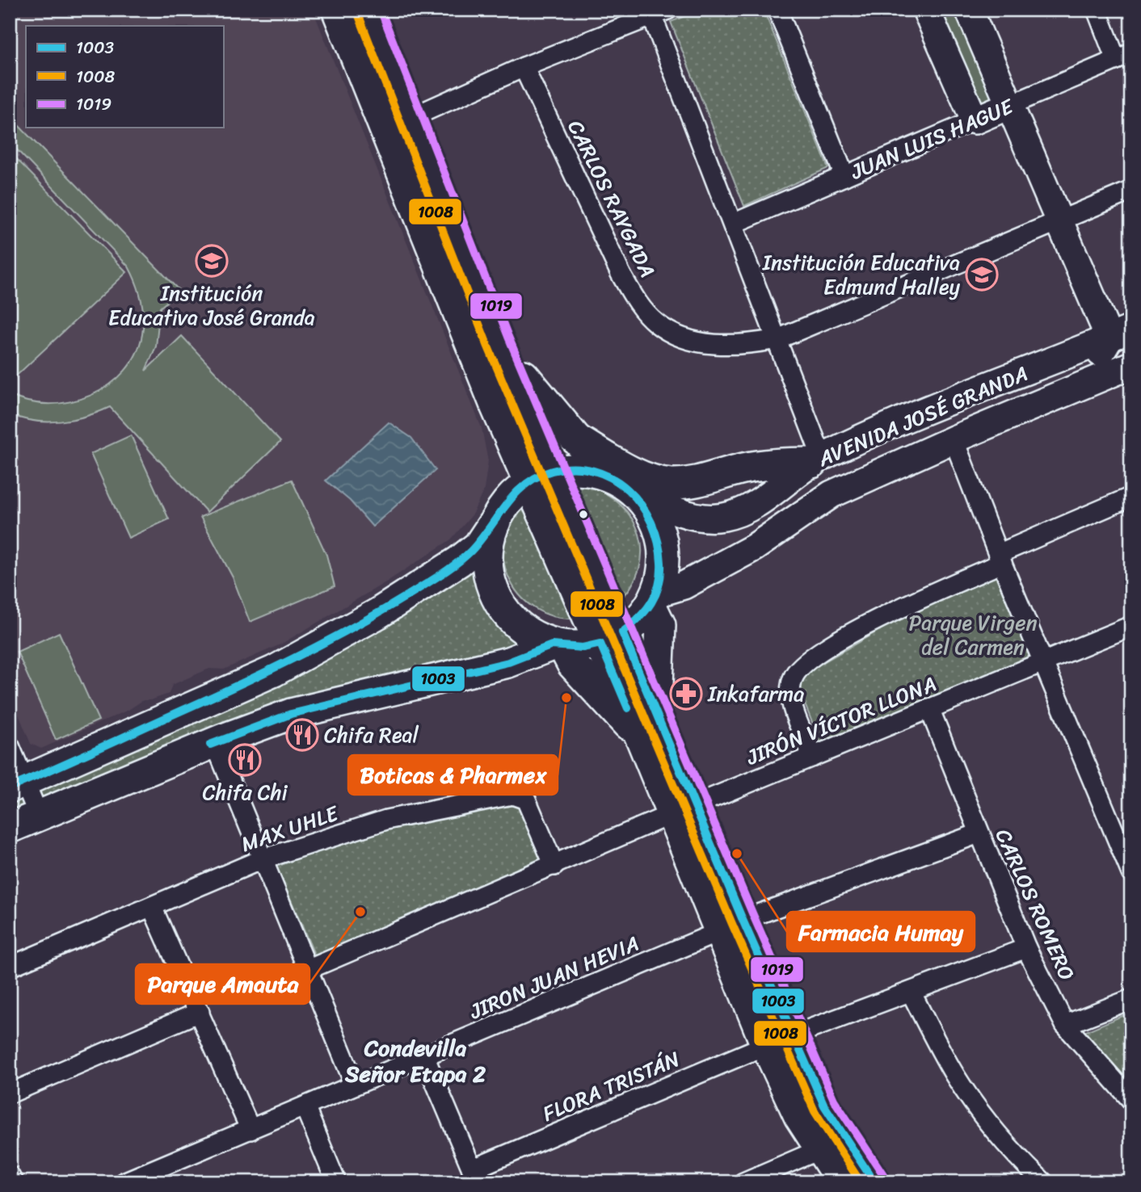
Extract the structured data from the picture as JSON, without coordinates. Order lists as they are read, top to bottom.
{
  "streets": {
    "main road": ["JUAN LUIS HAGUE", "AVENIDA JOSÉ GRANDA"],
    "street": [
      "CARLOS RAYGADA",
      "JIRÓN VÍCTOR LLONA",
      "MAX UHLE",
      "CARLOS ROMERO",
      "JIRON JUAN HEVIA",
      "FLORA TRISTÁN"
    ]
  },
  "crossings": [
    ["JIRÓN VÍCTOR LLONA", "MAX UHLE"],
    ["JIRÓN VÍCTOR LLONA", "CARLOS ROMERO"],
    ["CARLOS ROMERO", "JIRON JUAN HEVIA"],
    ["CARLOS ROMERO", "FLORA TRISTÁN"]
  ],
  "districts": ["Condevilla Señor Etapa 2"],
  "parks": ["Parque Virgen del Carmen"],
  "places": {
    "school or university": ["Institución Educativa José Granda", "Institución Educativa Edmund Halley"],
    "pharmacy": ["Inkafarma"],
    "other": ["Boticas & Pharmex", "Farmacia Humay", "Parque Amauta"],
    "restaurant": ["Chifa Real", "Chifa Chi"]
  },
  "lines": ["transit line 1019", "transit line 1008", "transit line 1003"],
  "legend": ["1003", "1008", "1019"]
}
